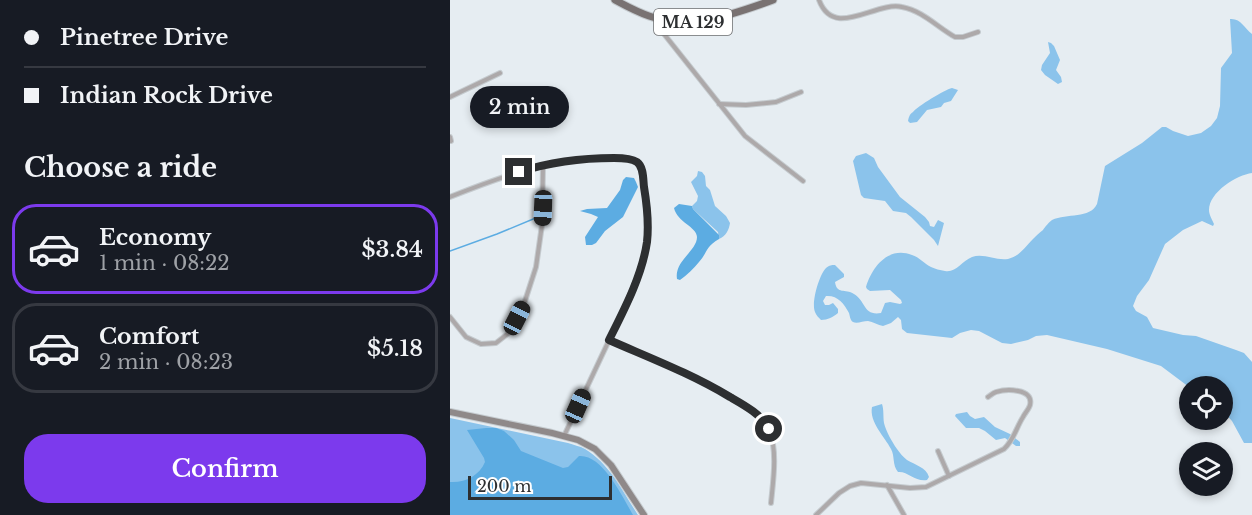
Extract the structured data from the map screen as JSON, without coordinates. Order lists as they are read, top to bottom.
{
  "streets": {
    "main road": ["MA 129"]
  },
  "scale_bar": "200 m",
  "page": {
    "banner": ["Pinetree Drive", "Indian Rock Drive"],
    "bubble": "2 min",
    "heading": "Choose a ride",
    "list": [
      {
        "name": "Economy",
        "note": "1 min · 08:22",
        "value": "$3.84"
      },
      {
        "name": "Comfort",
        "note": "2 min · 08:23",
        "value": "$5.18"
      }
    ],
    "buttons": "Confirm",
    "scale": "200 m"
  }
}
